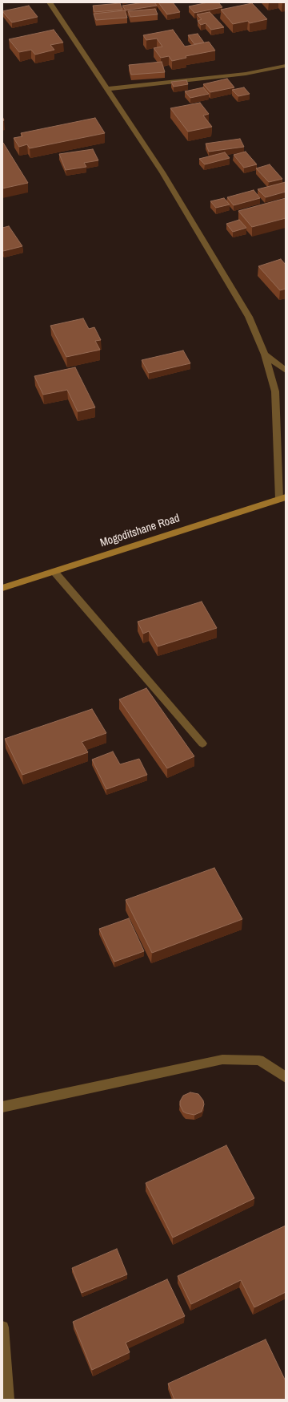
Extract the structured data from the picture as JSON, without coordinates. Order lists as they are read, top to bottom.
{
  "streets": {
    "main road": ["Mogoditshane Road"]
  }
}
